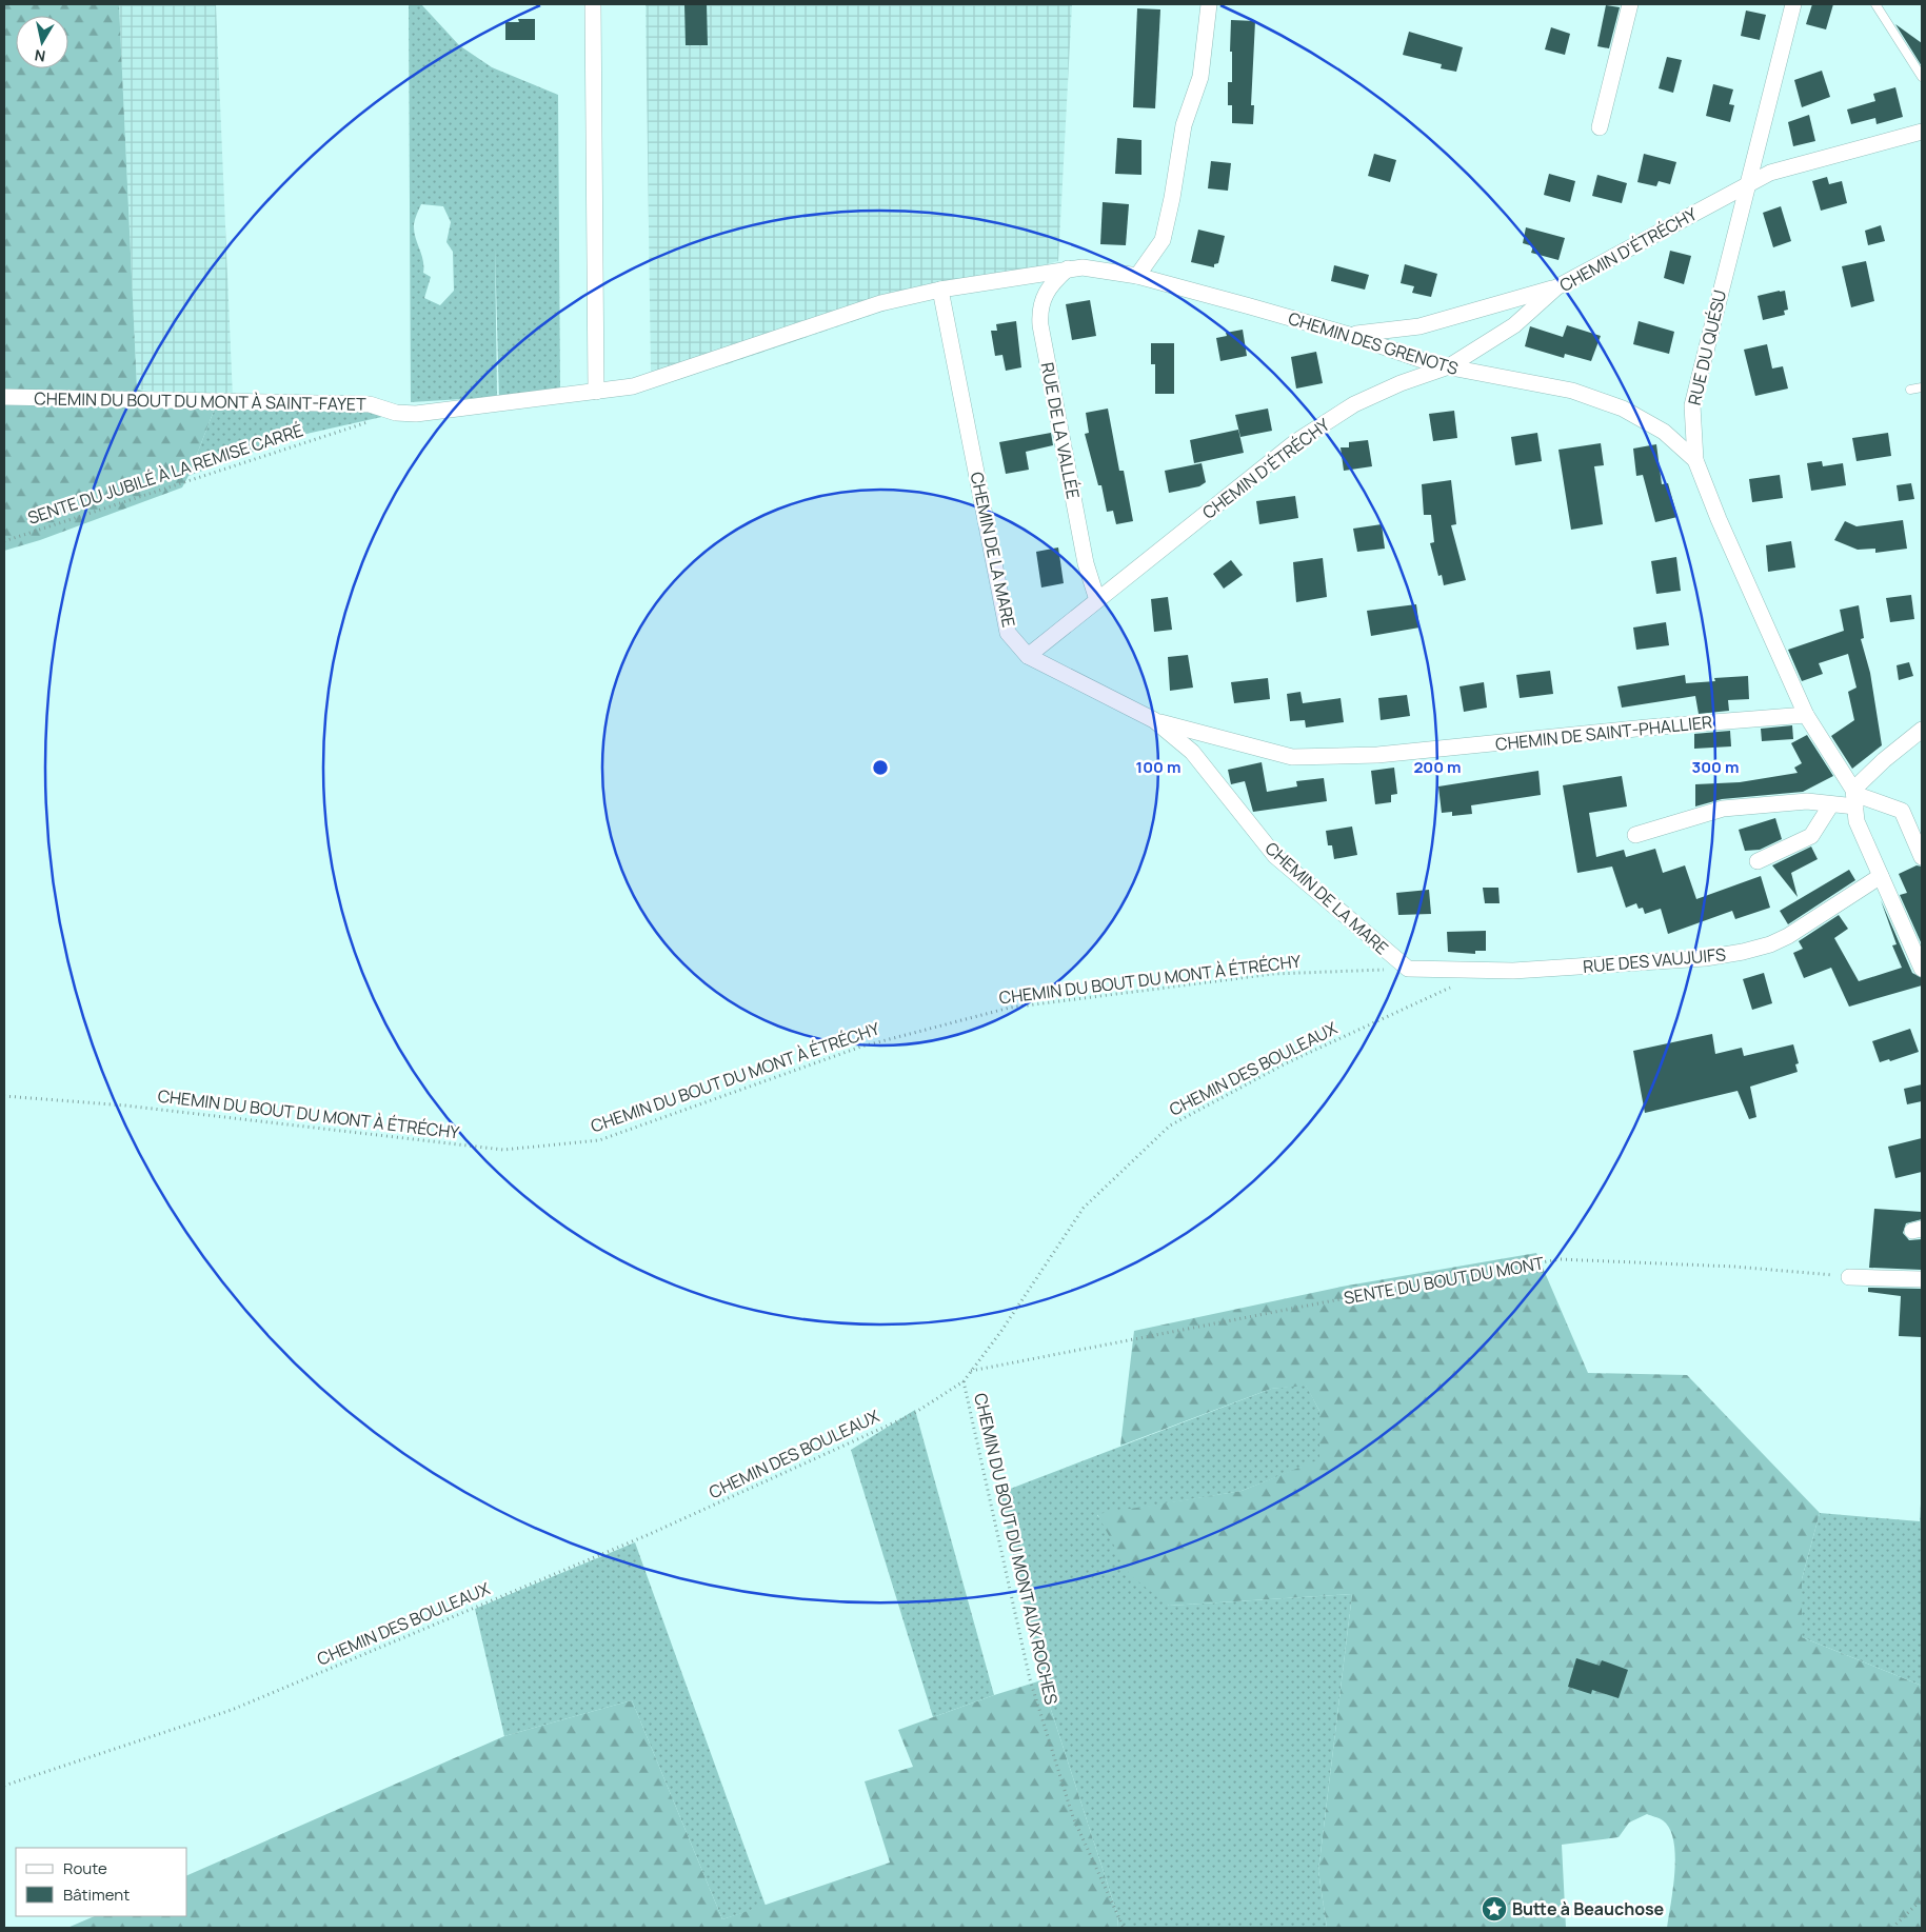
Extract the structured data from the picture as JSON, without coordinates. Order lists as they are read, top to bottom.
{
  "streets": {
    "street": [
      "CHEMIN D'ÉTRÉCHY",
      "CHEMIN DES GRENOTS",
      "RUE DU QUÉSU",
      "CHEMIN DU BOUT DU MONT À SAINT-FAYET",
      "RUE DE LA VALLÉE",
      "CHEMIN DE LA MARE",
      "CHEMIN DE SAINT-PHALLIER",
      "RUE DES VAUJUIFS"
    ],
    "path": [
      "SENTE DU JUBILÉ À LA REMISE CARRÉ",
      "CHEMIN DU BOUT DU MONT À ÉTRÉCHY",
      "CHEMIN DES BOULEAUX",
      "SENTE DU BOUT DU MONT",
      "CHEMIN DU BOUT DU MONT AUX ROCHES"
    ]
  },
  "crossings": [
    ["CHEMIN D'ÉTRÉCHY", "CHEMIN DES GRENOTS"],
    ["CHEMIN D'ÉTRÉCHY", "RUE DU QUÉSU"],
    ["CHEMIN D'ÉTRÉCHY", "RUE DE LA VALLÉE"],
    ["CHEMIN D'ÉTRÉCHY", "CHEMIN DE LA MARE"],
    ["CHEMIN DES GRENOTS", "RUE DU QUÉSU"],
    ["CHEMIN DES GRENOTS", "CHEMIN DU BOUT DU MONT À SAINT-FAYET"],
    ["CHEMIN DES GRENOTS", "RUE DE LA VALLÉE"],
    ["CHEMIN DES GRENOTS", "CHEMIN DE LA MARE"],
    ["RUE DU QUÉSU", "CHEMIN DE SAINT-PHALLIER"],
    ["RUE DU QUÉSU", "RUE DES VAUJUIFS"],
    ["CHEMIN DE LA MARE", "CHEMIN DE SAINT-PHALLIER"],
    ["CHEMIN DE LA MARE", "RUE DES VAUJUIFS"],
    ["CHEMIN DE LA MARE", "CHEMIN DU BOUT DU MONT À ÉTRÉCHY"],
    ["RUE DES VAUJUIFS", "CHEMIN DU BOUT DU MONT À ÉTRÉCHY"],
    ["CHEMIN DES BOULEAUX", "SENTE DU BOUT DU MONT"],
    ["CHEMIN DES BOULEAUX", "CHEMIN DU BOUT DU MONT AUX ROCHES"]
  ],
  "places": {
    "place": ["Butte à Beauchose"]
  },
  "legend": ["Route", "Bâtiment"],
  "north": "bottom",
  "rings": ["100 m", "200 m", "300 m"]
}
